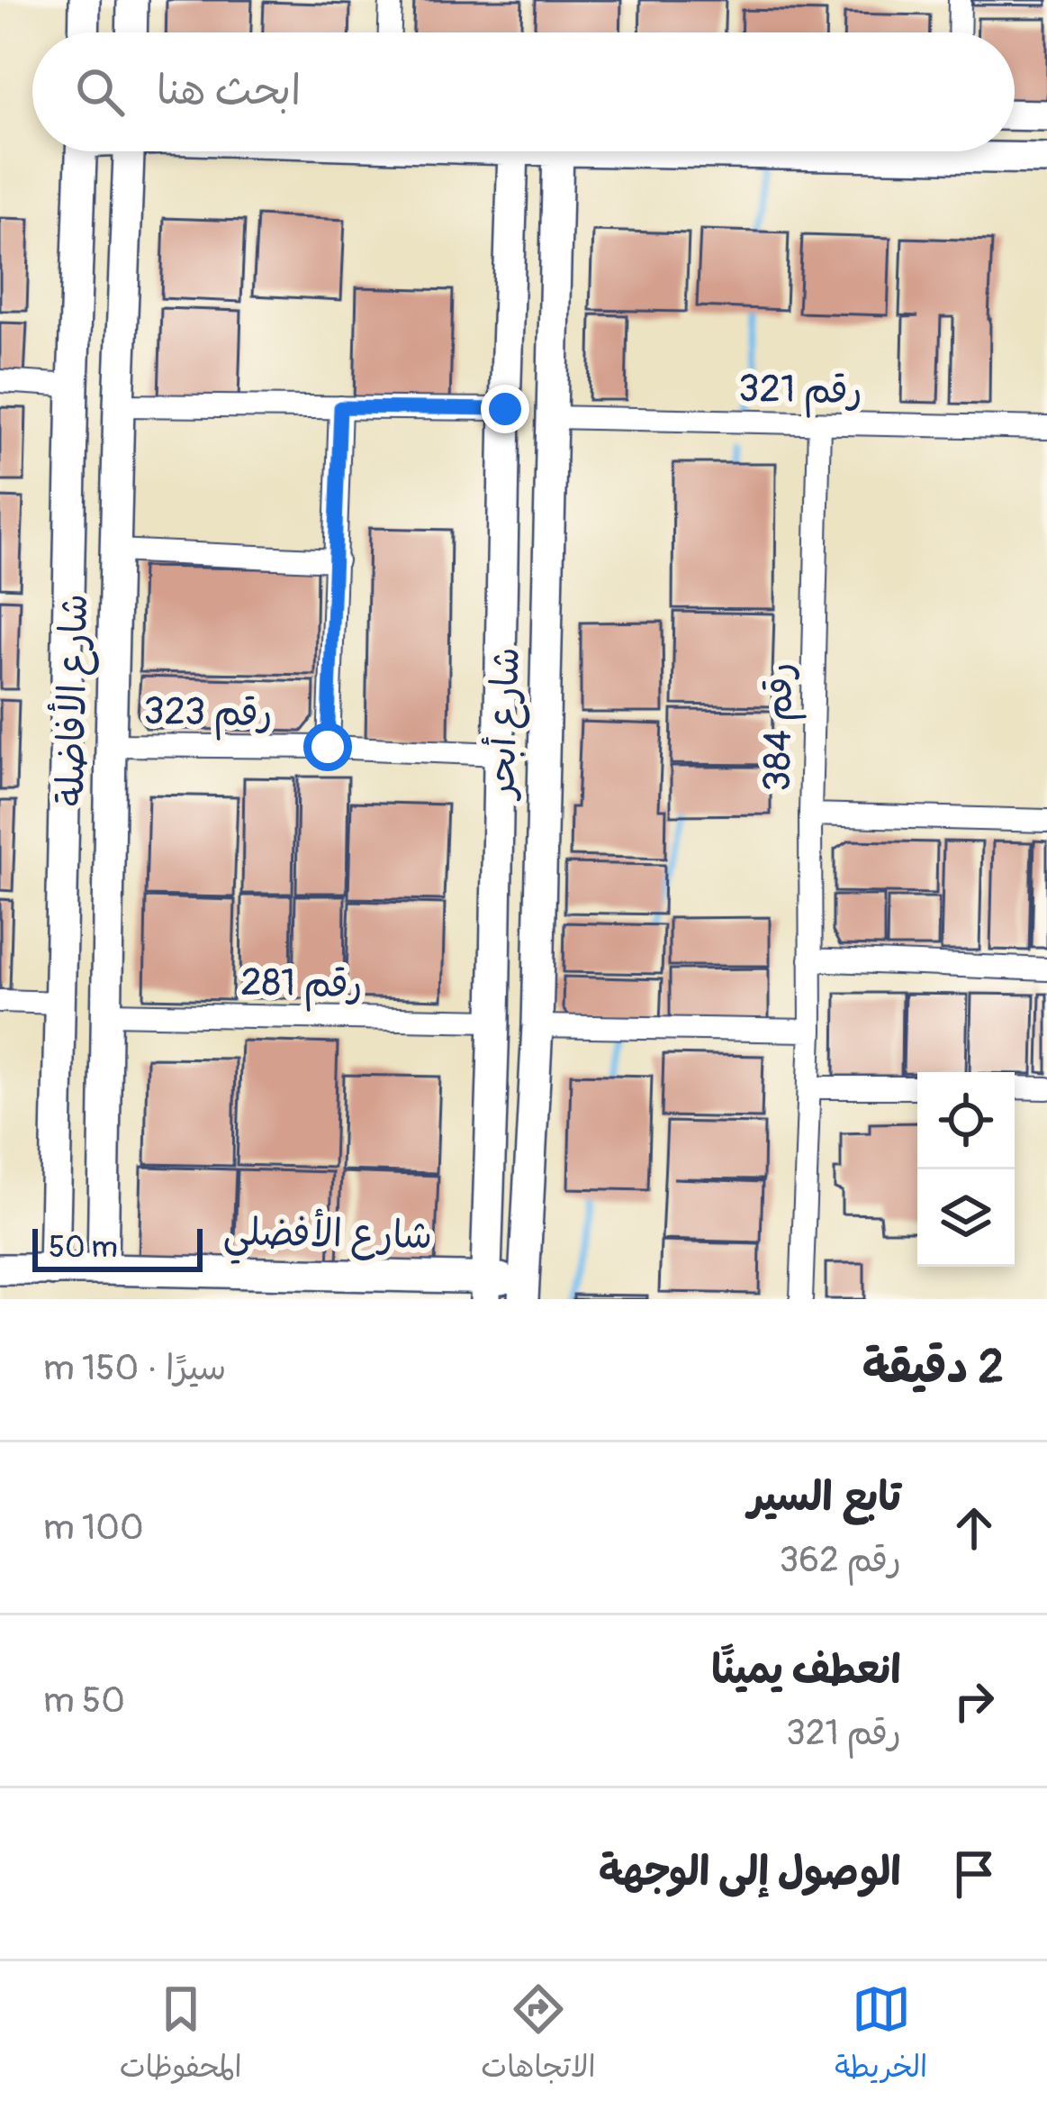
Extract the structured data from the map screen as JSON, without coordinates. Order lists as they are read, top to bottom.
{
  "streets": {
    "street": [
      "رقم 321",
      "شارع الأفاضلة",
      "رقم 323",
      "شارع أبحر",
      "رقم 384",
      "رقم 281",
      "شارع الأفضلي"
    ]
  },
  "crossings": [
    ["رقم 321", "شارع أبحر"],
    ["رقم 321", "رقم 384"],
    ["شارع الأفاضلة", "رقم 323"],
    ["شارع الأفاضلة", "رقم 281"],
    ["شارع الأفاضلة", "شارع الأفضلي"],
    ["رقم 323", "شارع أبحر"],
    ["شارع أبحر", "رقم 281"],
    ["شارع أبحر", "شارع الأفضلي"]
  ],
  "scale_bar": "50 m",
  "page": {
    "search": "ابحث هنا",
    "scale": "50 m",
    "heading": ["2 دقيقة", "سيرًا · 150 m"],
    "list": [
      ["تابع السير", "رقم 362", "100 m"],
      ["انعطف يمينًا", "رقم 321", "50 m"],
      "الوصول إلى الوجهة"
    ],
    "nav": ["الخريطة", "الاتجاهات", "المحفوظات"]
  }
}
